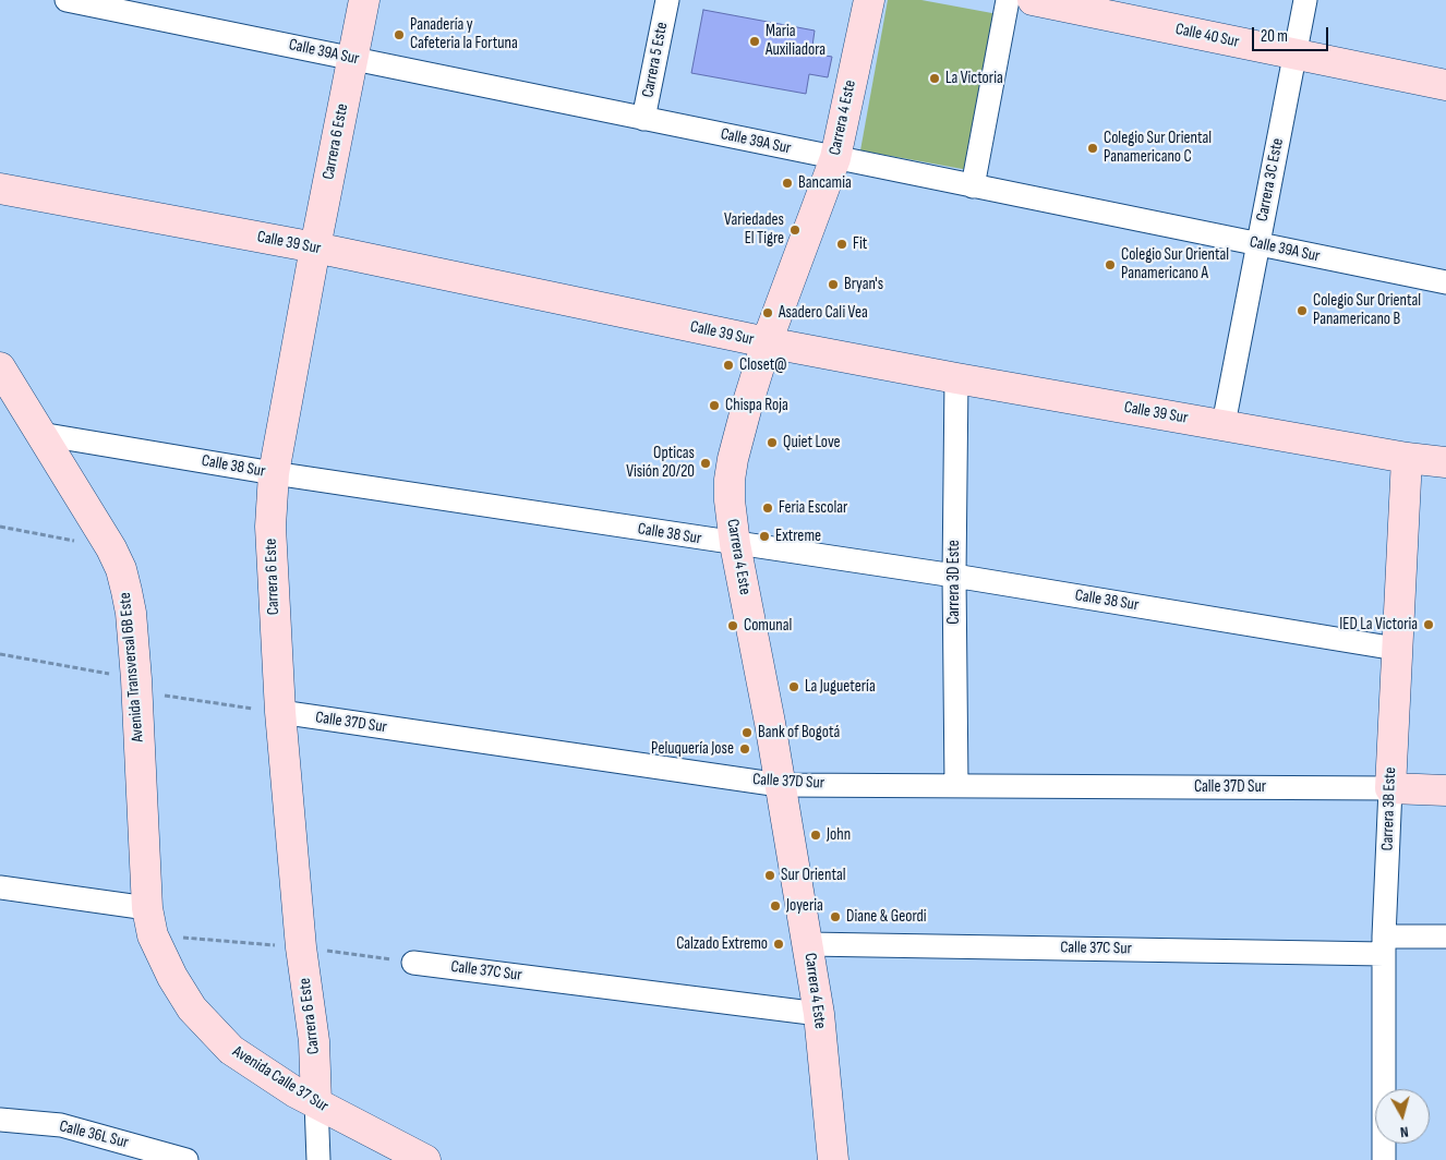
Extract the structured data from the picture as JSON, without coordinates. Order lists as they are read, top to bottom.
{
  "streets": {
    "street": [
      "Calle 40 Sur",
      "Calle 39A Sur",
      "Carrera 5 Este",
      "Carrera 4 Este",
      "Carrera 6 Este",
      "Carrera 3C Este",
      "Calle 39 Sur",
      "Calle 38 Sur",
      "Carrera 3D Este",
      "Avenida Transversal 6B Este",
      "Calle 37D Sur",
      "Carrera 3B Este",
      "Calle 37C Sur",
      "Avenida Calle 37 Sur",
      "Calle 36L Sur"
    ]
  },
  "crossings": [
    ["Calle 40 Sur", "Carrera 3C Este"],
    ["Calle 39A Sur", "Carrera 5 Este"],
    ["Calle 39A Sur", "Carrera 4 Este"],
    ["Calle 39A Sur", "Carrera 6 Este"],
    ["Calle 39A Sur", "Carrera 3C Este"],
    ["Carrera 4 Este", "Calle 39 Sur"],
    ["Carrera 4 Este", "Calle 38 Sur"],
    ["Carrera 4 Este", "Calle 37D Sur"],
    ["Carrera 4 Este", "Calle 37C Sur"],
    ["Carrera 6 Este", "Calle 39 Sur"],
    ["Carrera 6 Este", "Calle 38 Sur"],
    ["Carrera 6 Este", "Calle 37D Sur"],
    ["Carrera 6 Este", "Avenida Calle 37 Sur"],
    ["Carrera 3C Este", "Calle 39 Sur"],
    ["Calle 39 Sur", "Carrera 3D Este"],
    ["Calle 39 Sur", "Carrera 3B Este"],
    ["Calle 38 Sur", "Carrera 3D Este"],
    ["Calle 38 Sur", "Avenida Transversal 6B Este"],
    ["Calle 38 Sur", "Carrera 3B Este"],
    ["Carrera 3D Este", "Calle 37D Sur"],
    ["Avenida Transversal 6B Este", "Avenida Calle 37 Sur"],
    ["Calle 37D Sur", "Carrera 3B Este"],
    ["Carrera 3B Este", "Calle 37C Sur"]
  ],
  "places": [
    "Panadería y Cafeteria la Fortuna",
    "Maria Auxiliadora",
    "La Victoria",
    "Colegio Sur Oriental Panamericano C",
    "Bancamia",
    "Variedades El Tigre",
    "Fit",
    "Colegio Sur Oriental Panamericano A",
    "Bryan's",
    "Colegio Sur Oriental Panamericano B",
    "Asadero Cali Vea",
    "Closet@",
    "Chispa Roja",
    "Quiet Love",
    "Opticas Visión 20/20",
    "Feria Escolar",
    "Extreme",
    "IED La Victoria",
    "Comunal",
    "La Juguetería",
    "Bank of Bogotá",
    "Peluquería Jose",
    "John",
    "Sur Oriental",
    "Joyeria",
    "Diane & Geordi",
    "Calzado Extremo"
  ],
  "scale_bar": "20 m",
  "north": "bottom"
}
